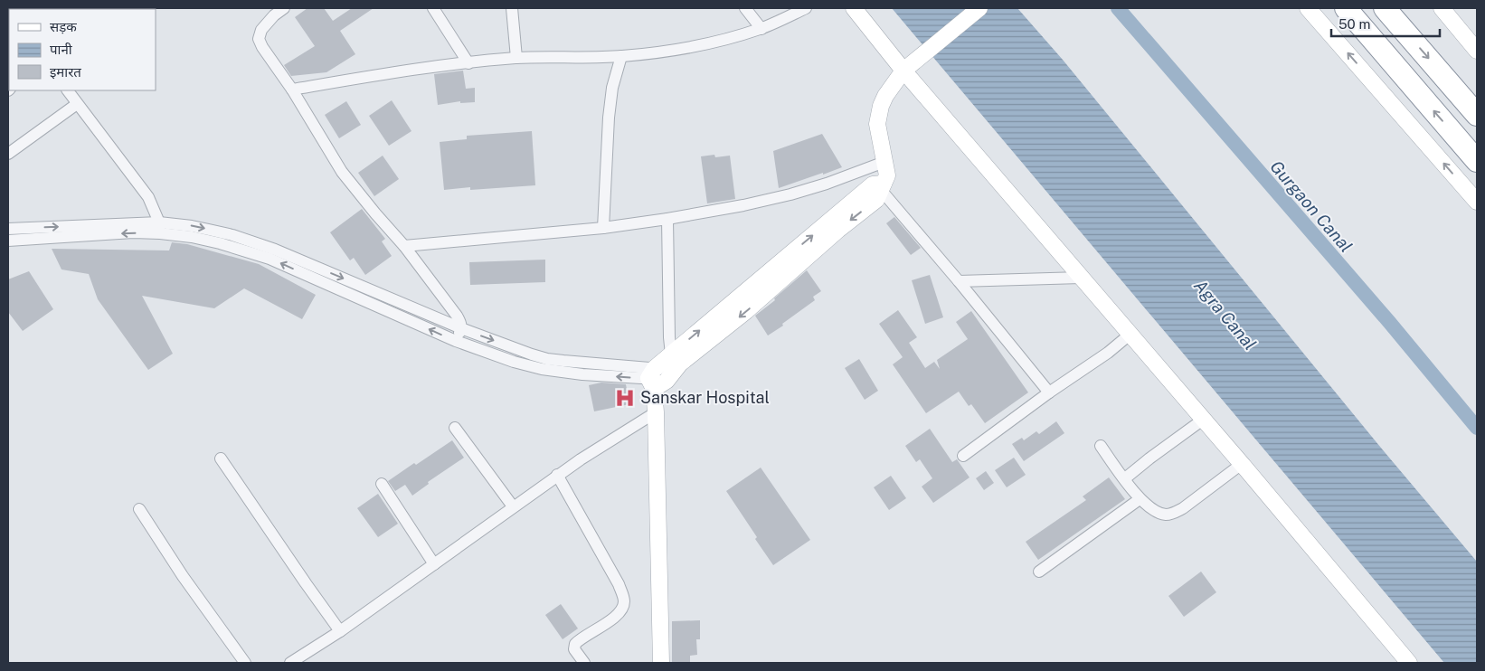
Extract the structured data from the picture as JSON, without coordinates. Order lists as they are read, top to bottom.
{
  "water": ["Gurgaon Canal", "Agra Canal"],
  "places": {
    "hospital": ["Sanskar Hospital"]
  },
  "legend": ["सड़क", "पानी", "इमारत"],
  "scale_bar": "50 m"
}
